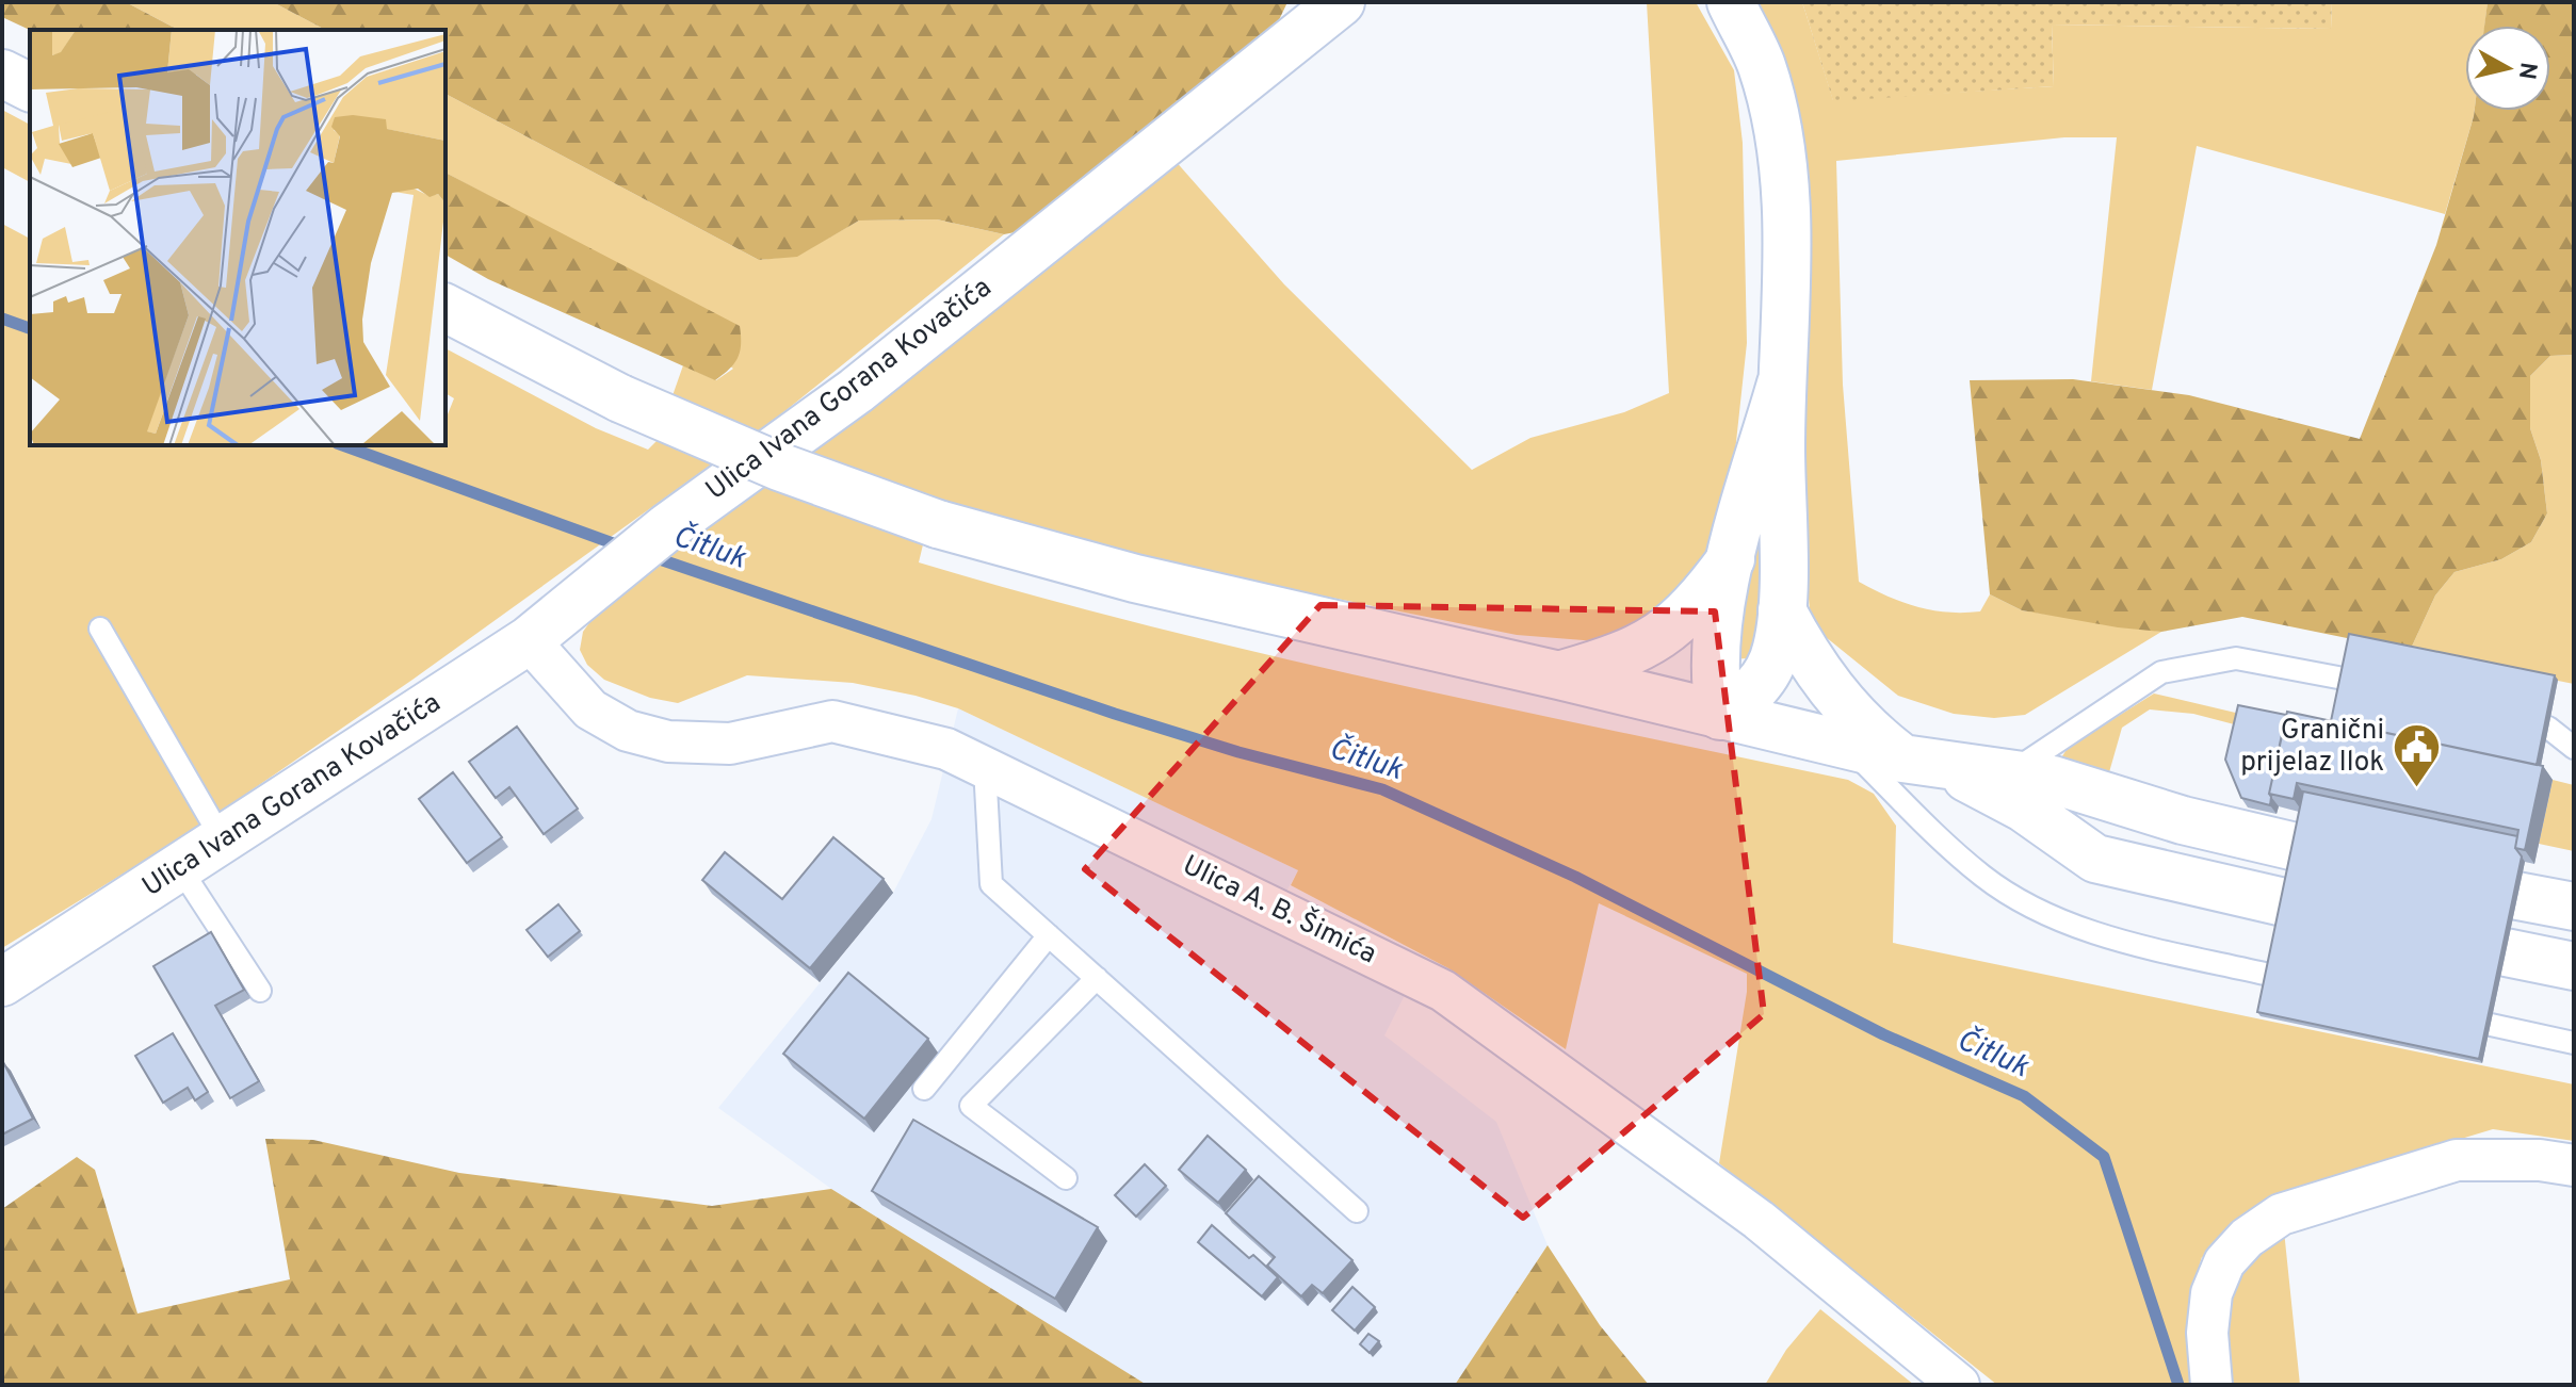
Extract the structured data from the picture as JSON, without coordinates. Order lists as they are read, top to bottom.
{
  "streets": {
    "main road": ["Ulica Ivana Gorana Kovačića"],
    "street": ["Ulica A. B. Šimića"]
  },
  "crossings": [
    ["Ulica Ivana Gorana Kovačića", "Ulica A. B. Šimića"]
  ],
  "water": ["Čitluk"],
  "places": {
    "public building": ["Granični prijelaz Ilok"]
  },
  "north": "right"
}
